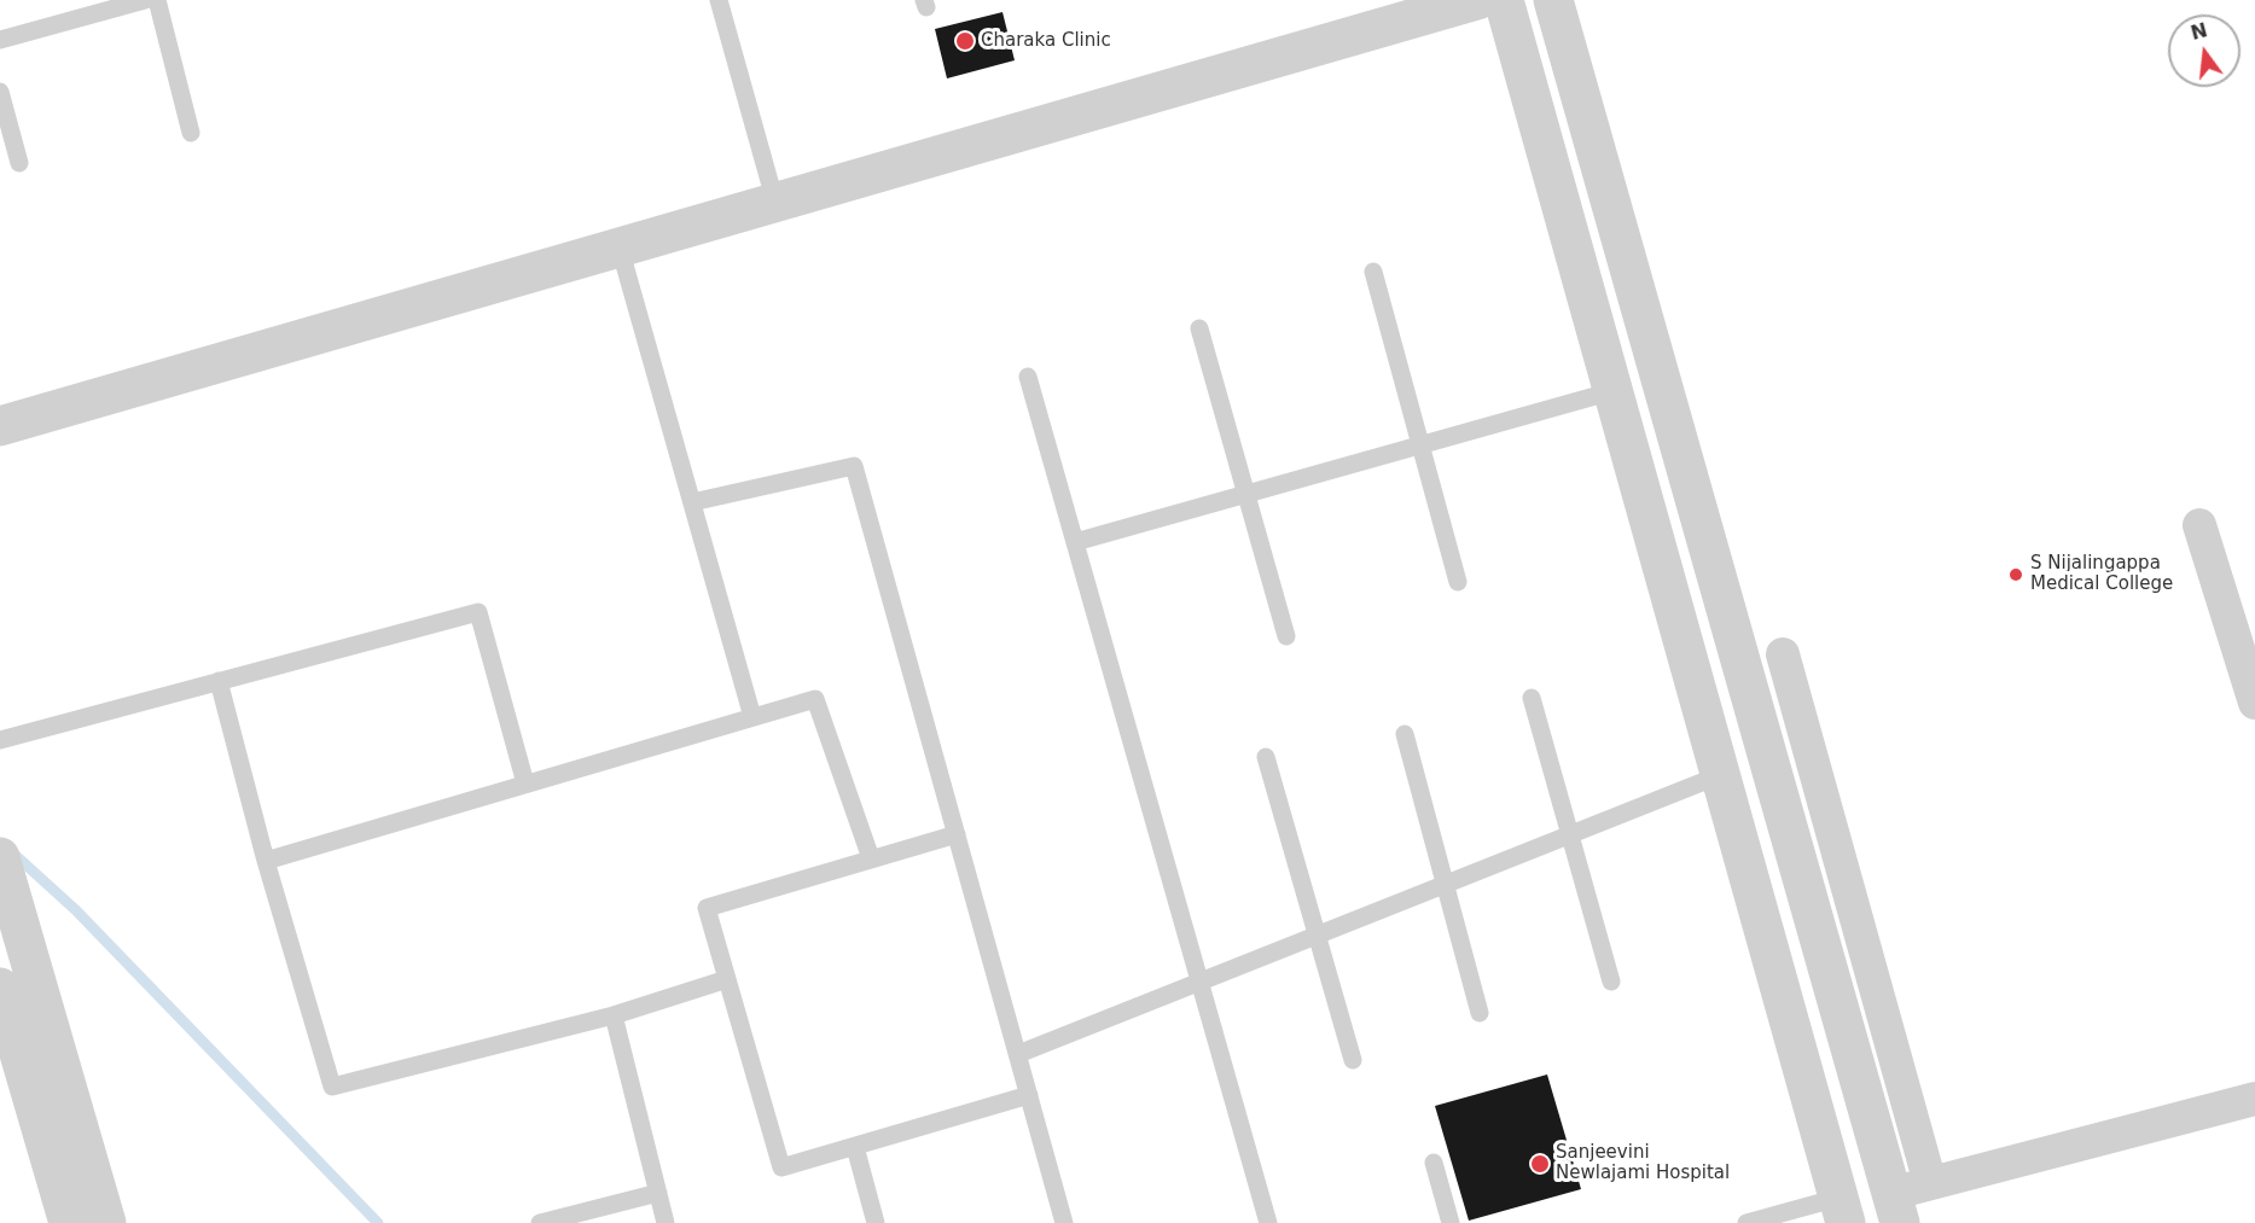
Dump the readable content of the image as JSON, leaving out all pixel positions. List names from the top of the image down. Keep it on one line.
{"places":["Charaka Clinic","S Nijalingappa Medical College","Sanjeevini Newlajami Hospital"],"north":"top"}
